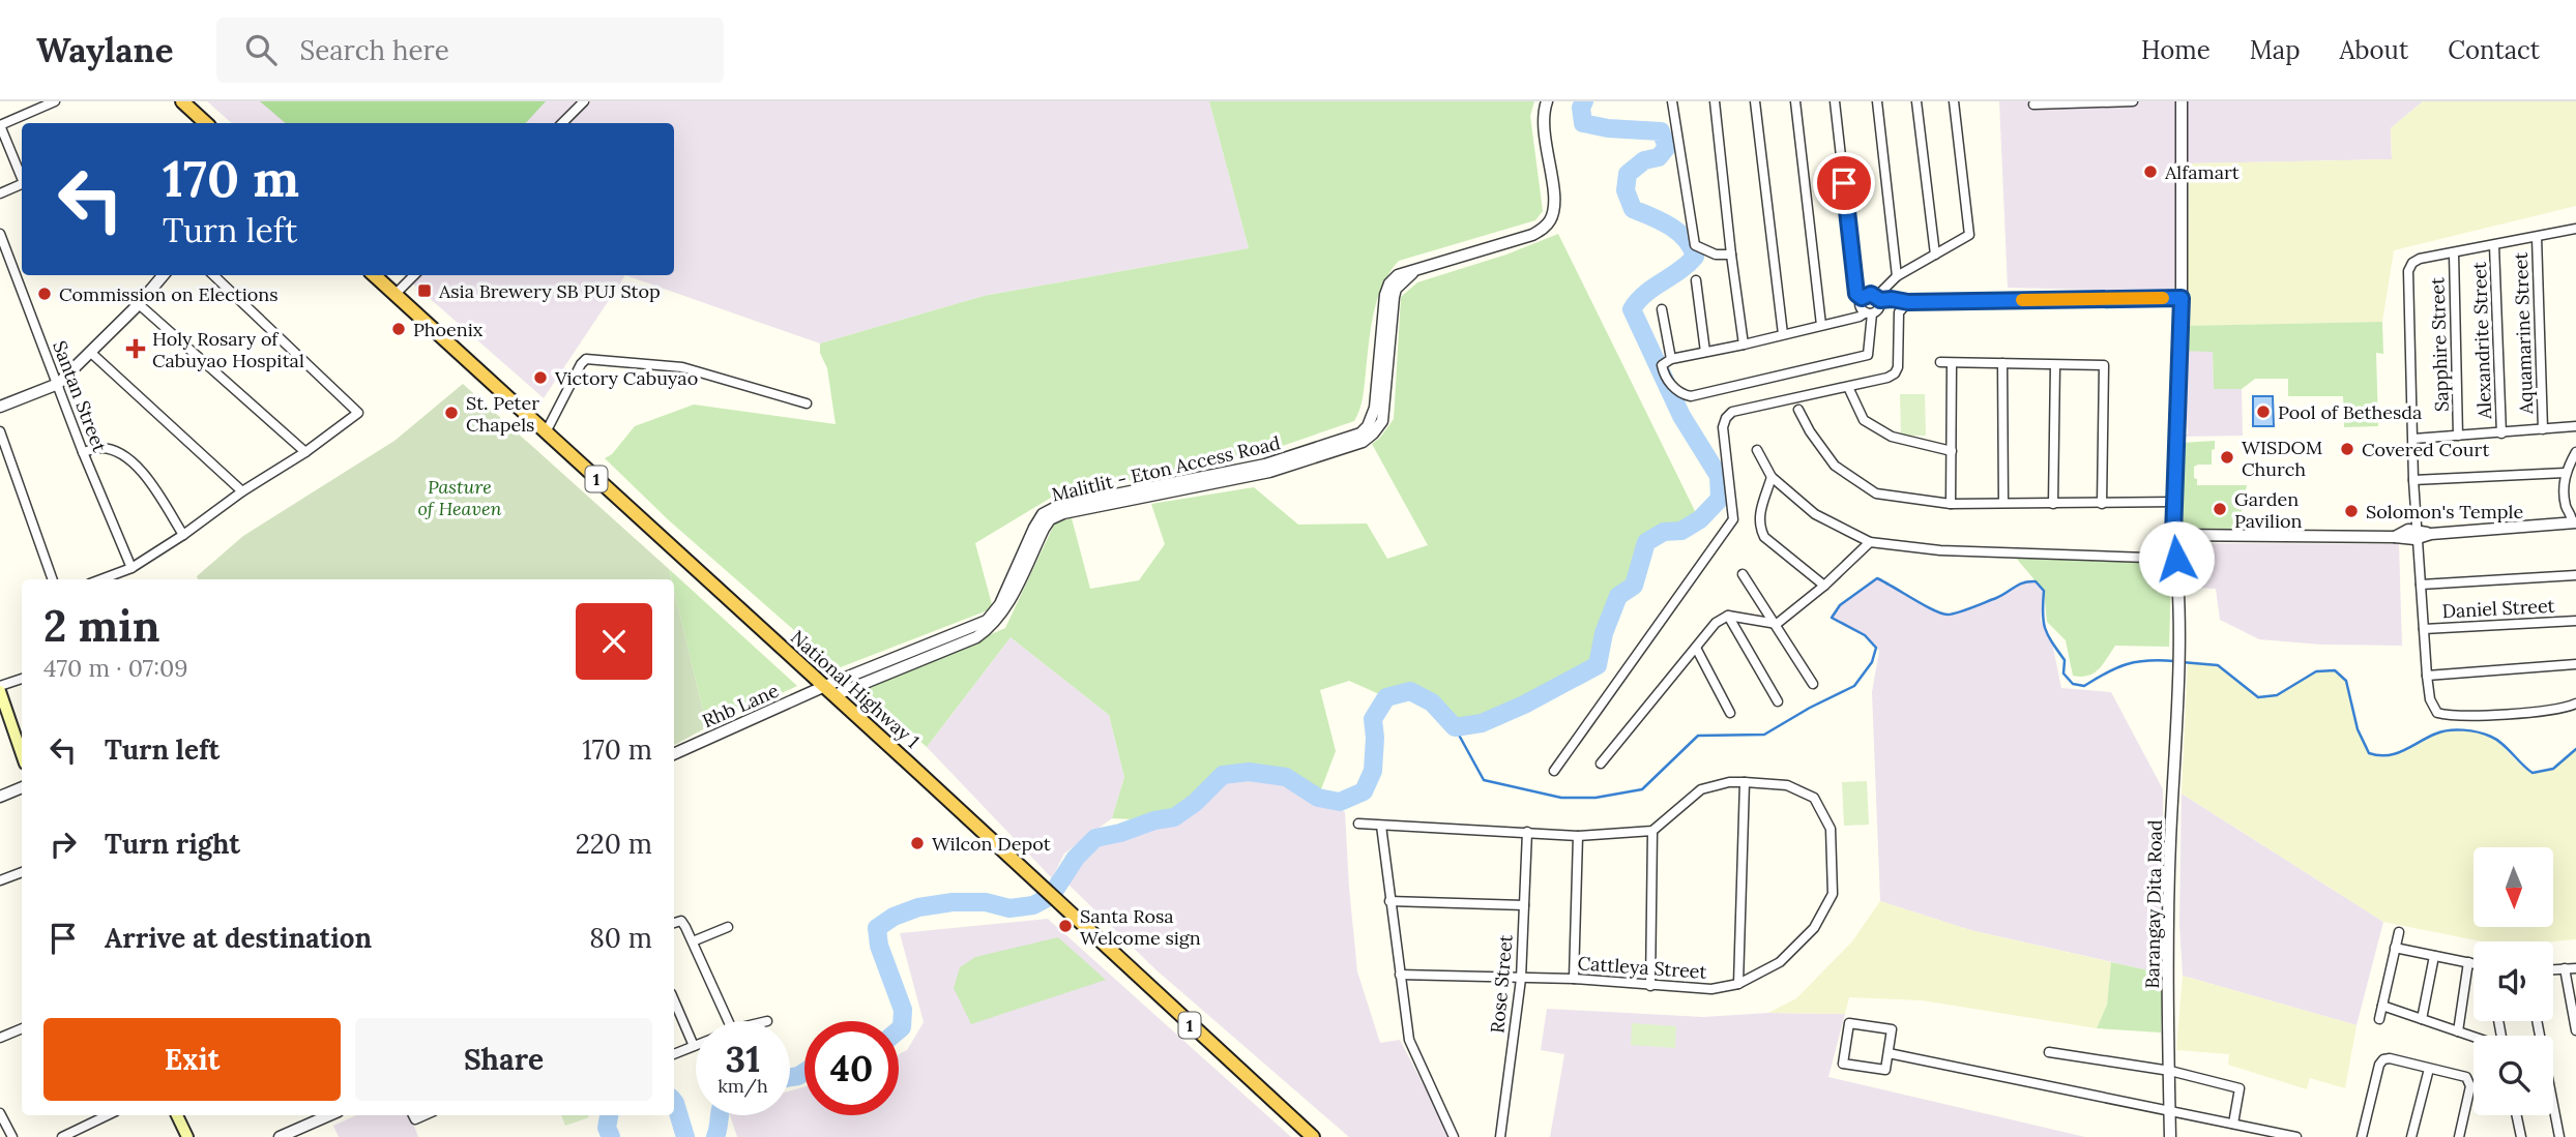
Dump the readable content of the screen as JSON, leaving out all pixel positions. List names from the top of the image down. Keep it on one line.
{"streets":{"highway":["1","National Highway 1"],"street":["Aquamarine Street","Alexandrite Street","Sapphire Street","Santan Street","Malitlit - Eton Access Road","Daniel Street","Rhb Lane","Barangay Dita Road","Cattleya Street","Rose Street"]},"crossings":[["Malitlit - Eton Access Road","National Highway 1"],["Malitlit - Eton Access Road","Rhb Lane"],["National Highway 1","Rhb Lane"],["Cattleya Street","Rose Street"]],"parks":["Pasture of Heaven"],"places":{"other":["Alfamart","Commission on Elections","Phoenix","Victory Cabuyao","Pool of Bethesda","St. Peter Chapels","Covered Court","WISDOM Church","Garden Pavilion","Solomon's Temple","Wilcon Depot","Santa Rosa Welcome sign"],"transit":["Asia Brewery SB PUJ Stop"],"health":["Holy Rosary of Cabuyao Hospital"]},"north":"bottom","page":{"header":"Waylane","search":"Search here","nav":["Home","Map","About","Contact"],"turn":["170 m","Turn left"],"heading":["2 min","470 m · 07:09"],"list":[{"name":"Turn left","value":"170 m"},{"name":"Turn right","value":"220 m"},{"name":"Arrive at destination","value":"80 m"}],"buttons":["Exit","Share"],"speed":"31 km/h","limit":"40"}}
